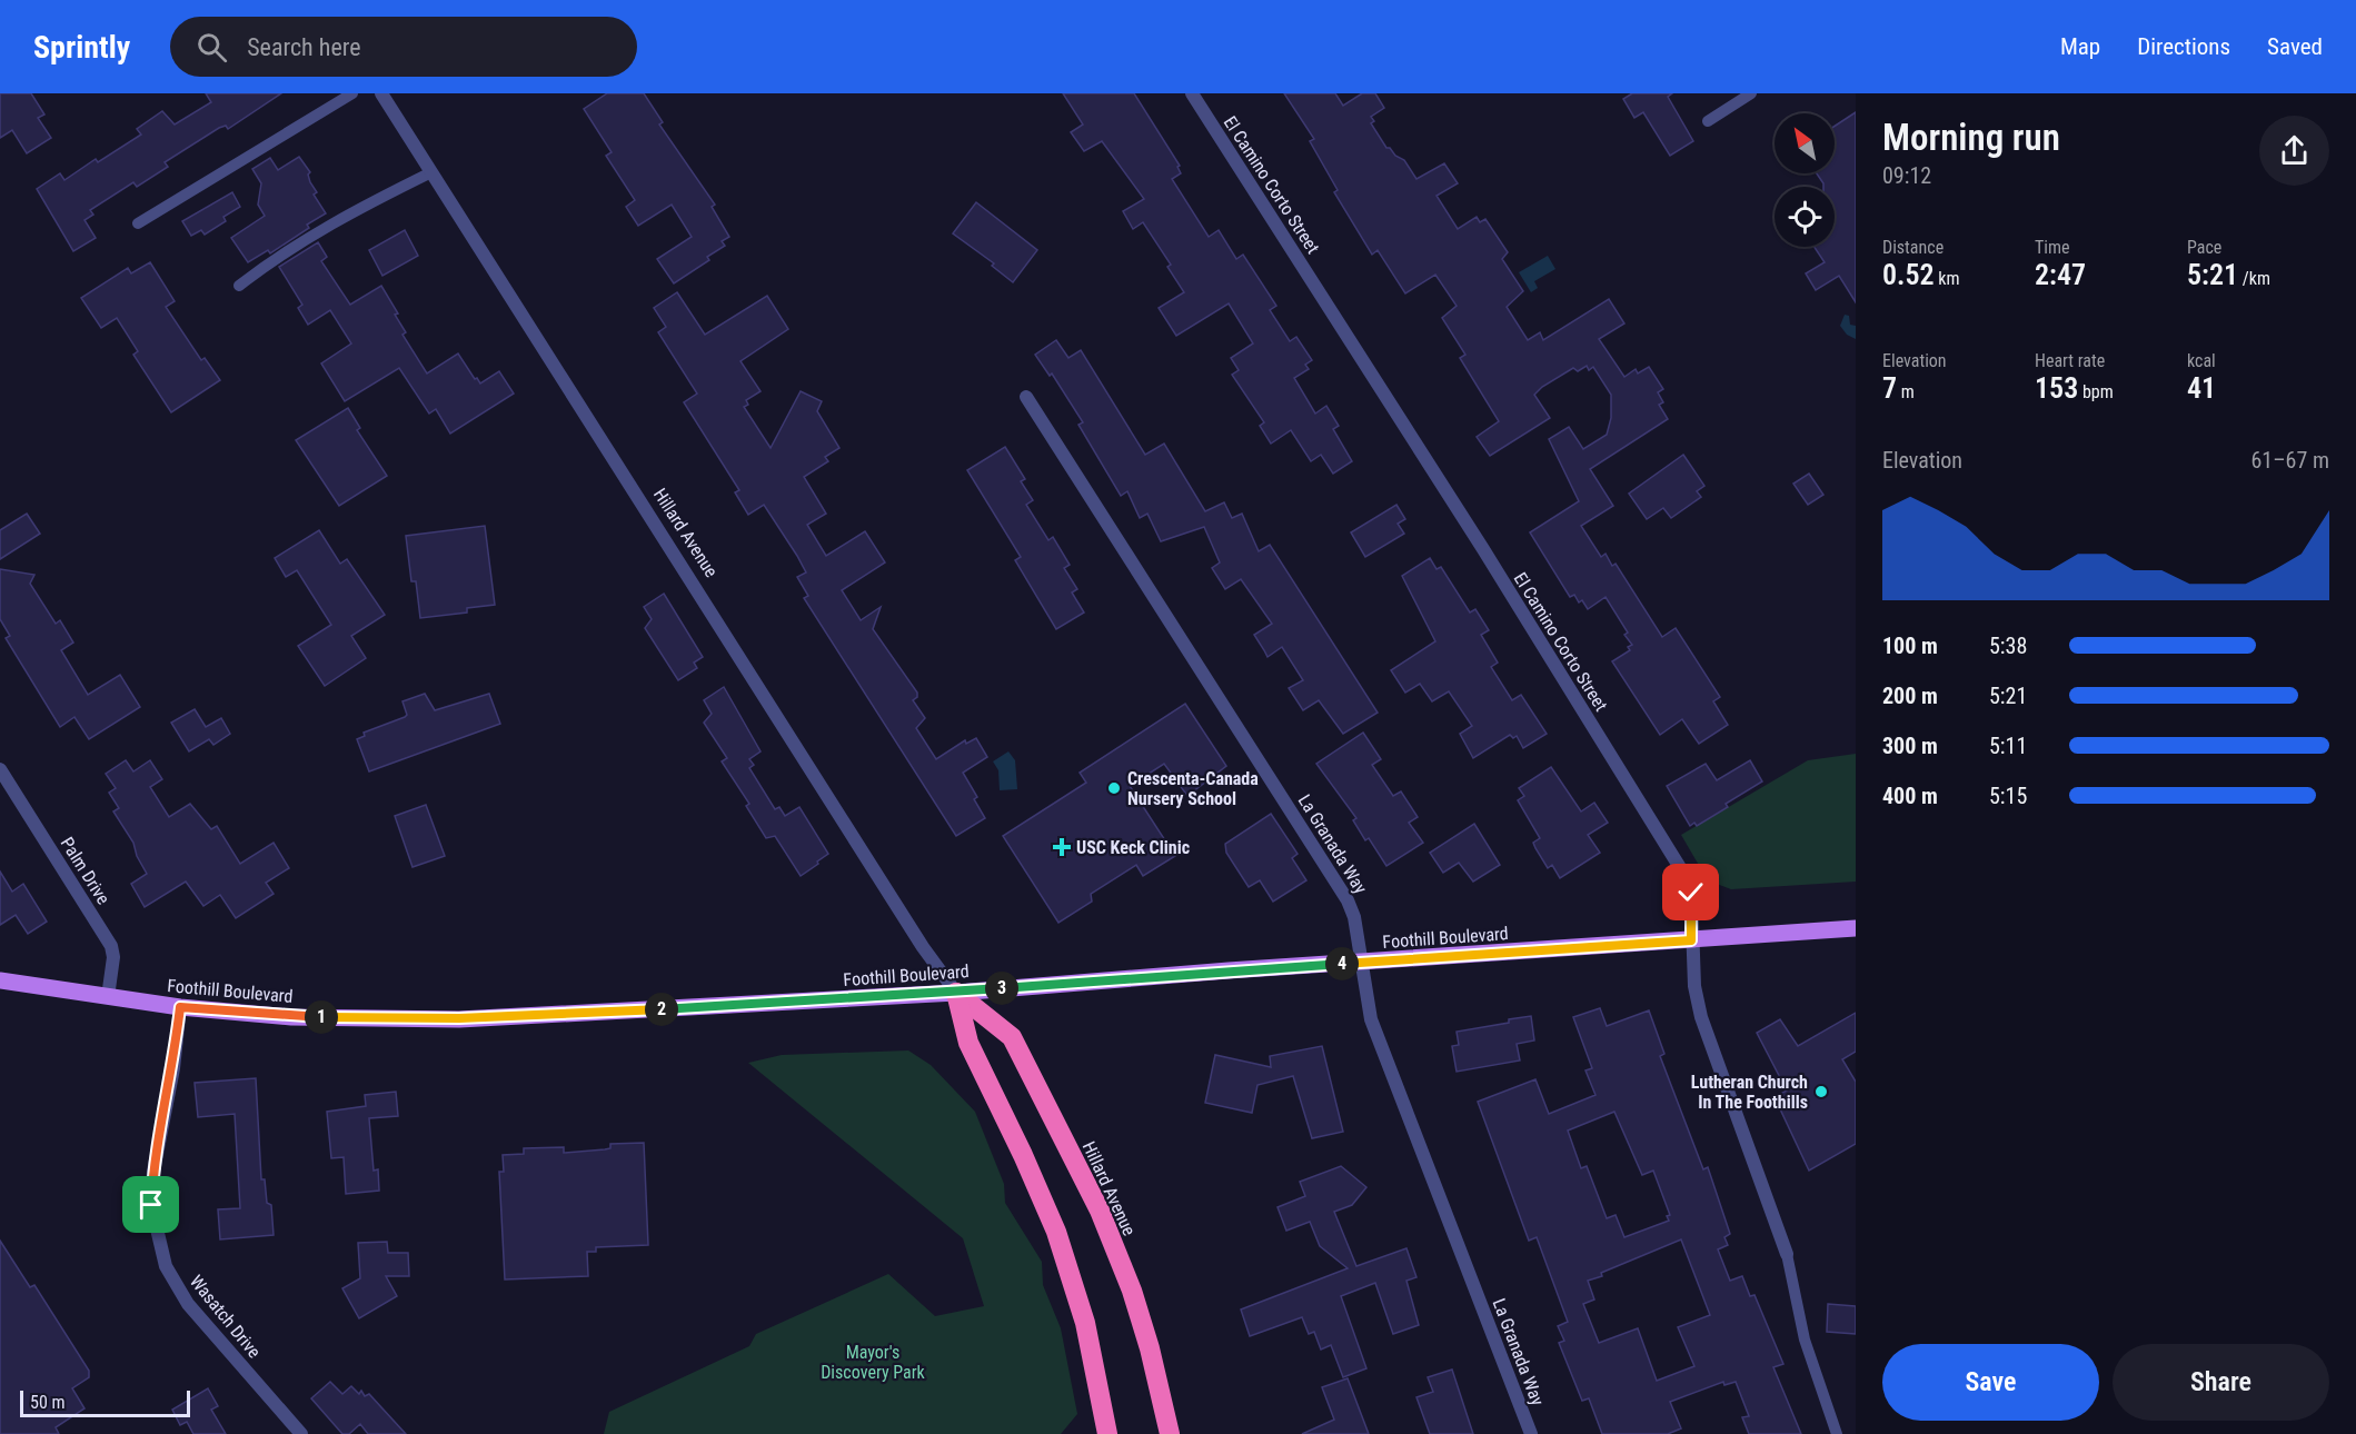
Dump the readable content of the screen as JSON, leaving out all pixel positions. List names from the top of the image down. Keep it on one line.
{"streets":{"highway":["Hillard Avenue"],"main road":["Foothill Boulevard"],"street":["El Camino Corto Street","La Granada Way","Palm Drive","Wasatch Drive"]},"crossings":[["El Camino Corto Street","Foothill Boulevard"],["Hillard Avenue","Foothill Boulevard"],["La Granada Way","Foothill Boulevard"],["Palm Drive","Foothill Boulevard"],["Foothill Boulevard","Wasatch Drive"]],"parks":["Mayor's Discovery Park"],"places":{"other":["Crescenta-Canada Nursery School","Lutheran Church In The Foothills"],"health":["USC Keck Clinic"]},"scale_bar":"50 m","north":"top left","page":{"header":"Sprintly","search":"Search here","nav":["Map","Directions","Saved"],"heading":["Morning run","09:12"],"stats":[["Distance","0.52 km"],["Time","2:47"],["Pace","5:21 /km"],["Elevation","7 m"],["Heart rate","153 bpm"],["kcal","41"]],"chart":["Elevation","61–67 m"],"list":[{"name":"100 m","note":"5:38"},{"name":"200 m","note":"5:21"},{"name":"300 m","note":"5:11"},{"name":"400 m","note":"5:15"}],"pins":["4","3","2","1"],"buttons":["Save","Share"],"scale":"50 m"}}
